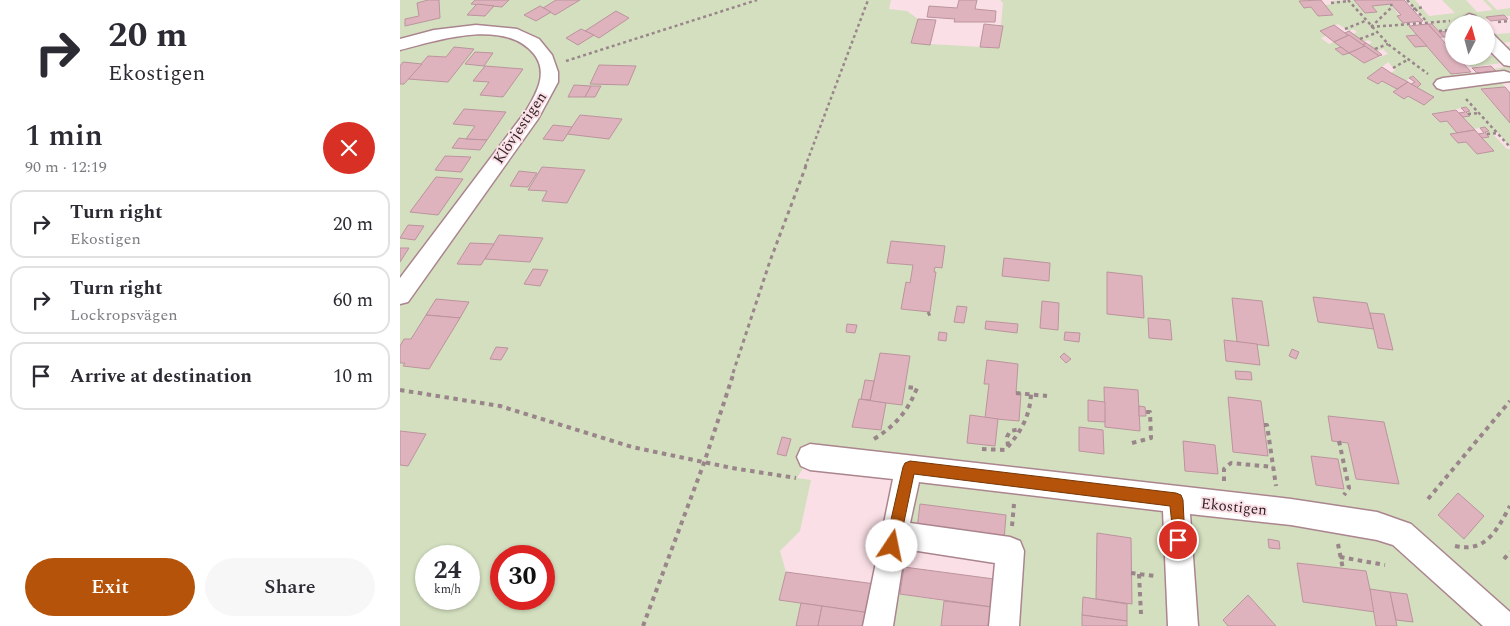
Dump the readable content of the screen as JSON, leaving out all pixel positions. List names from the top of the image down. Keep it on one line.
{"streets":{"street":["Klövjestigen","Ekostigen"]},"north":"top","page":{"turn":["20 m","Ekostigen"],"heading":["1 min","90 m · 12:19"],"list":[{"name":"Turn right","note":"Ekostigen","value":"20 m"},{"name":"Turn right","note":"Lockropsvägen","value":"60 m"},{"name":"Arrive at destination","value":"10 m"}],"speed":"24 km/h","limit":"30","buttons":["Exit","Share"]}}
